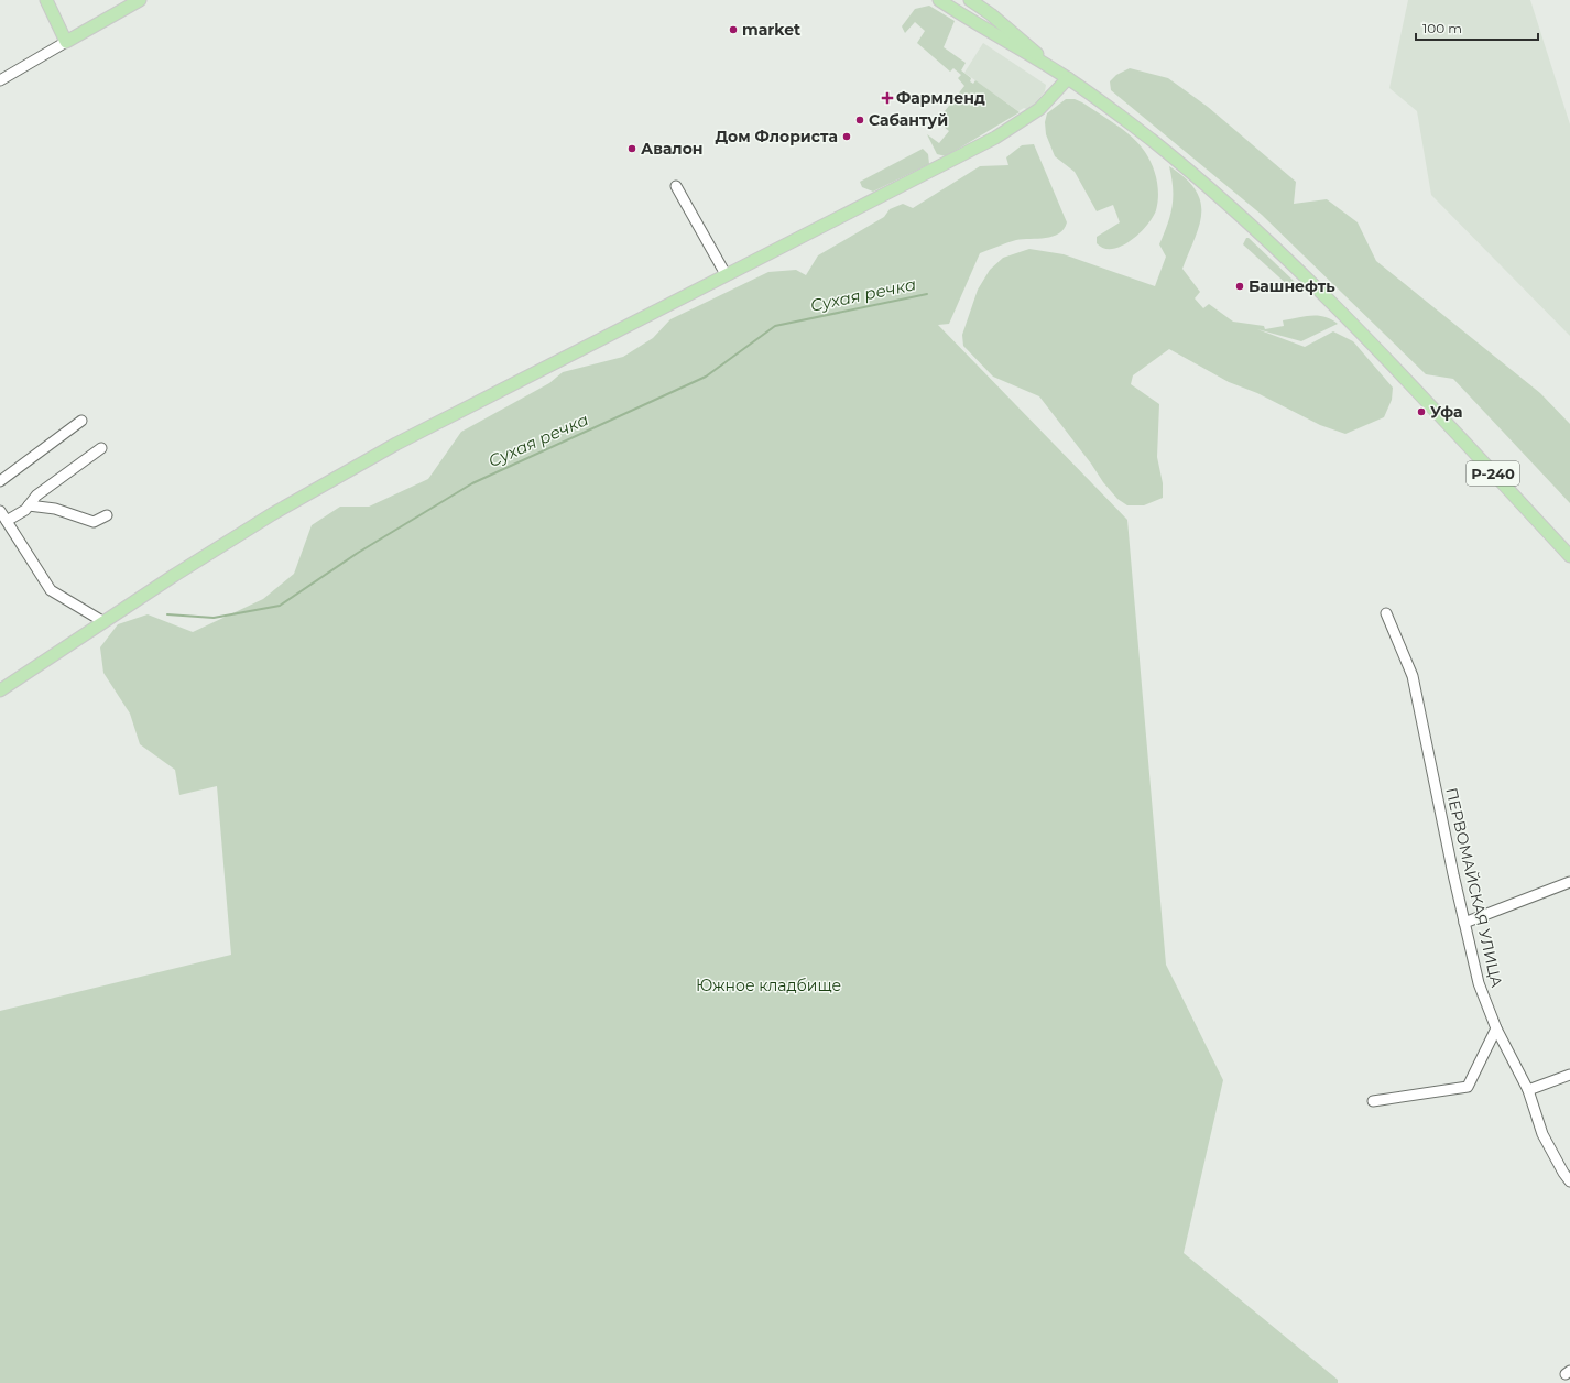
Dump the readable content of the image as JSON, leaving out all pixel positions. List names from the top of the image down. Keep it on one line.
{"streets":{"main road":["Р-240"],"street":["ПЕРВОМАЙСКАЯ УЛИЦА"]},"water":["Сухая речка"],"parks":["Южное кладбище"],"places":{"other":["market","Сабантуй","Дом Флориста","Авалон","Башнефть","Уфа"],"health":["Фармленд"]},"scale_bar":"100 m"}
